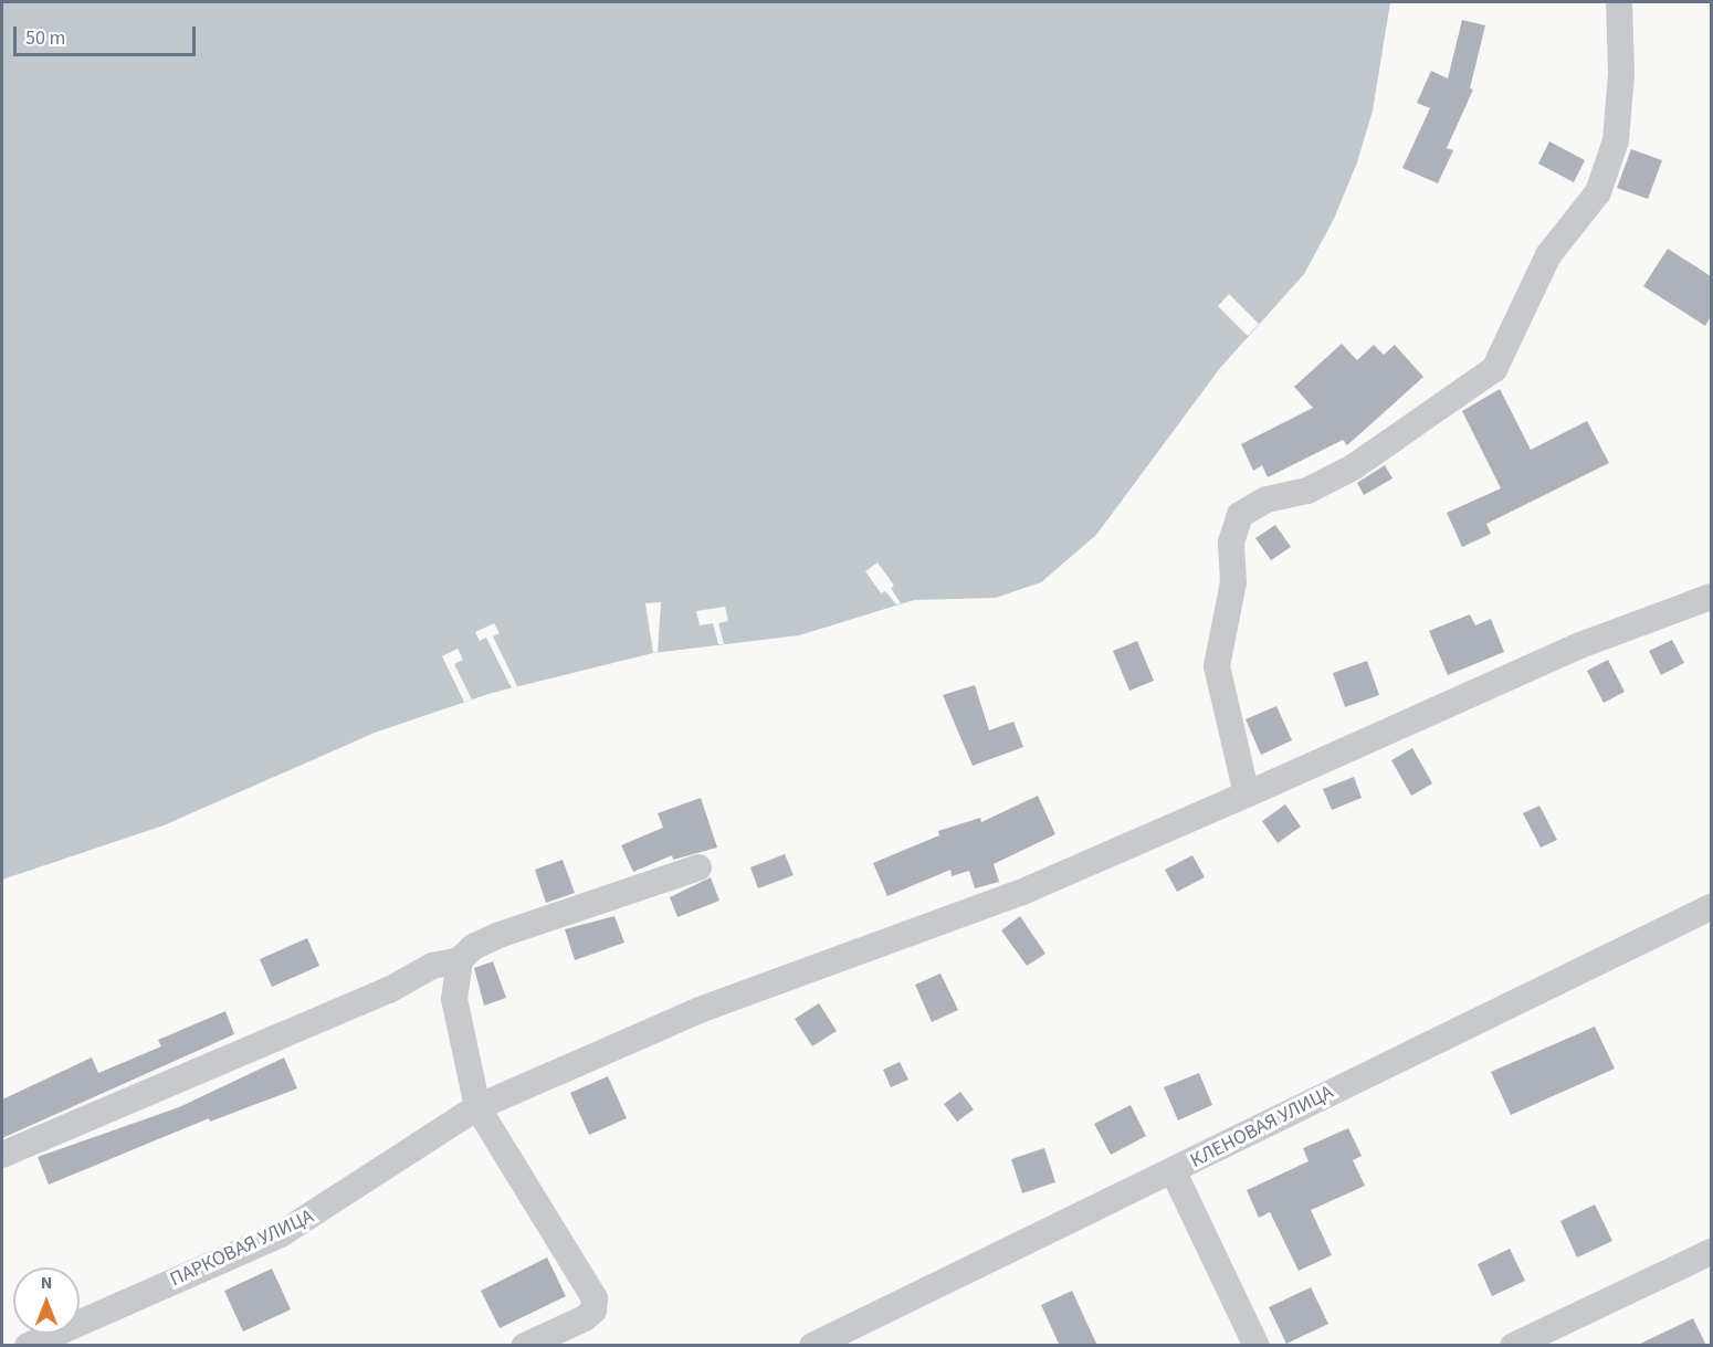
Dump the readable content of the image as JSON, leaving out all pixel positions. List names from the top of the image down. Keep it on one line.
{"streets":{"street":["КЛЕНОВАЯ УЛИЦА","ПАРКОВАЯ УЛИЦА"]},"scale_bar":"50 m","north":"top"}
